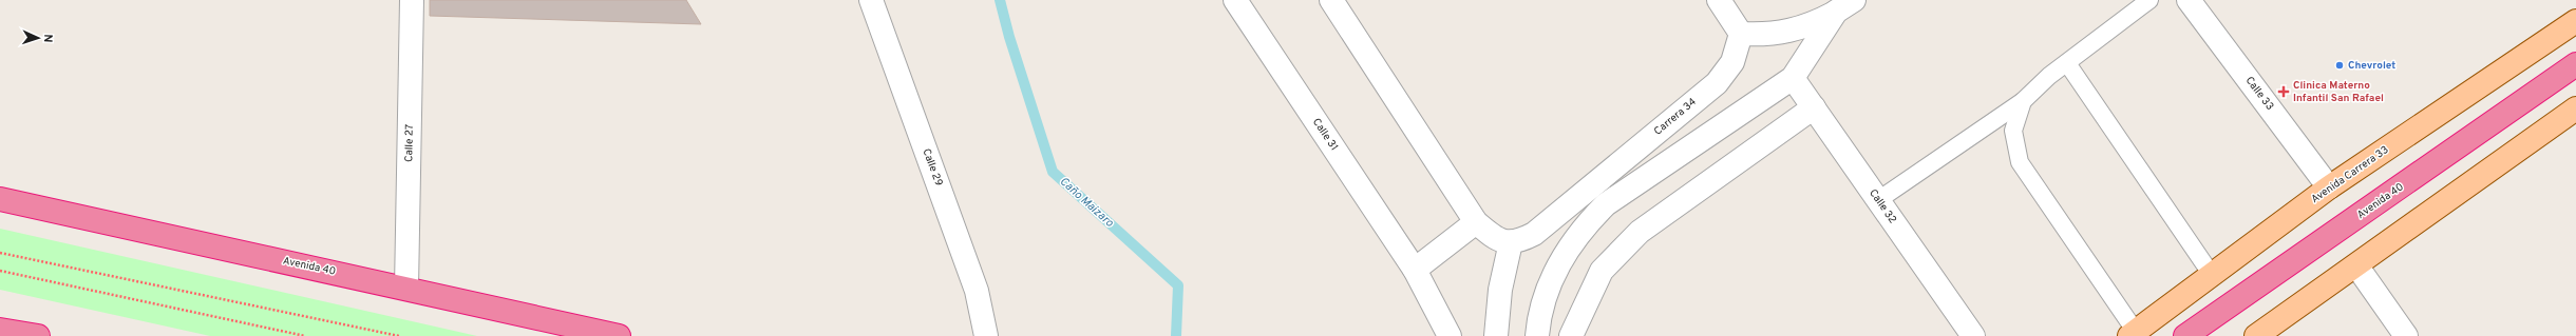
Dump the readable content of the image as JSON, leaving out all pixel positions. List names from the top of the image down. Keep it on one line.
{"streets":{"highway":["Avenida 40"],"main road":["Avenida Carrera 33"],"street":["Calle 33","Carrera 34","Calle 31","Calle 27","Calle 29","Calle 32"]},"crossings":[["Calle 33","Avenida Carrera 33"],["Calle 27","Avenida 40"]],"water":["Caño Maizaro"],"places":{"other":["Chevrolet"],"health":["Clinica Materno Infantil San Rafael"]},"north":"right"}
